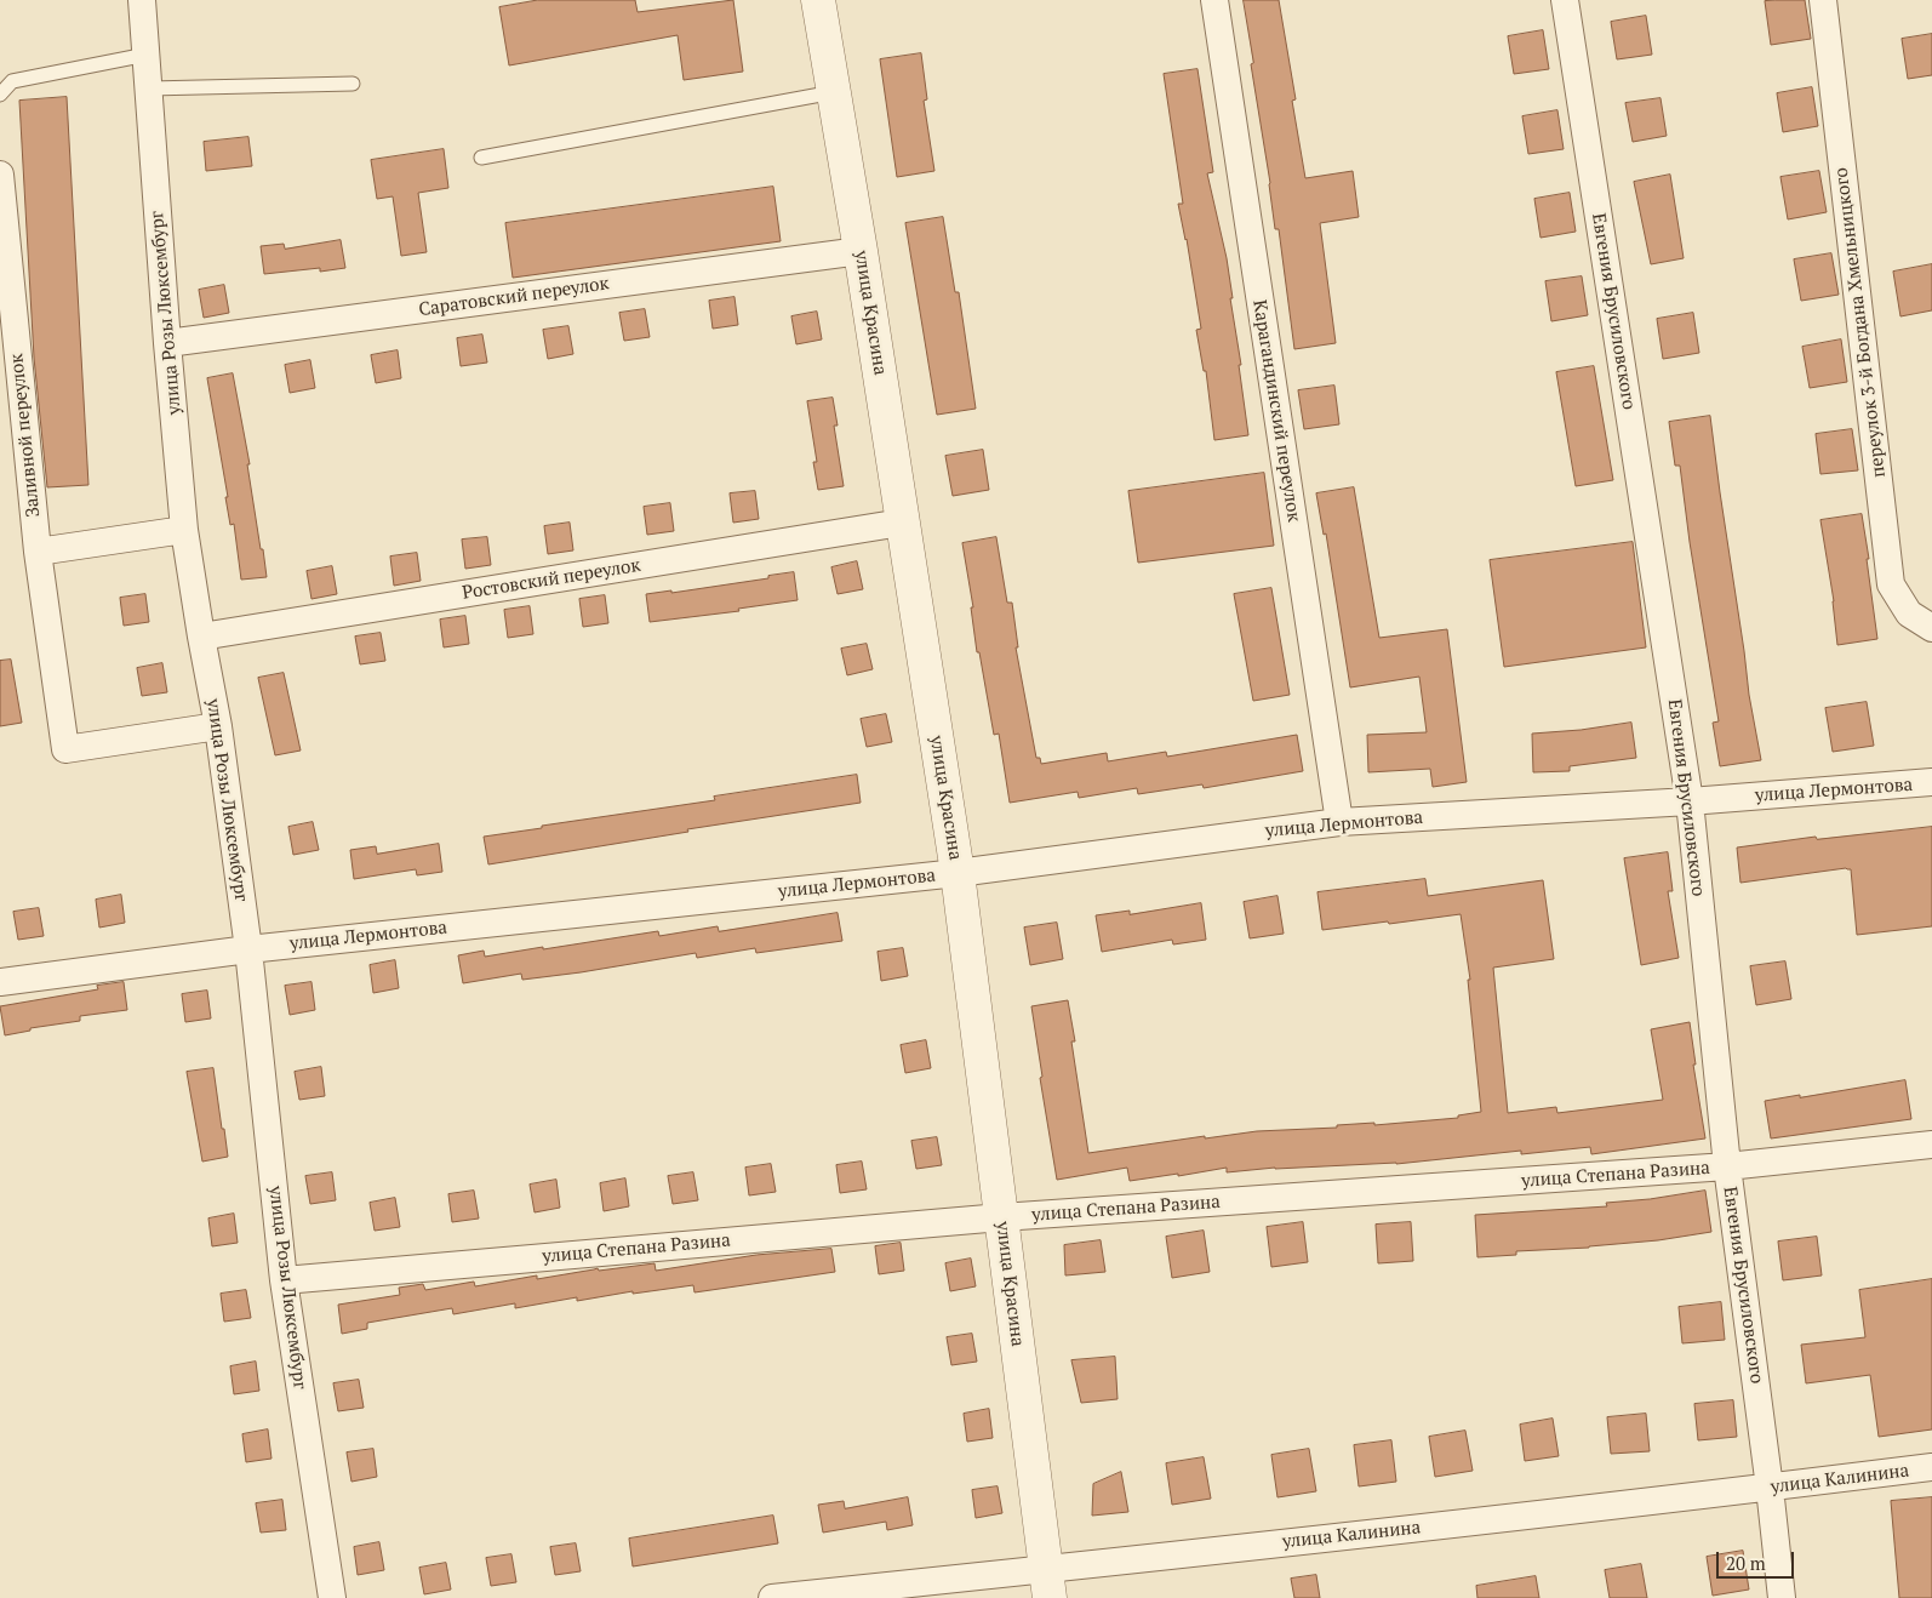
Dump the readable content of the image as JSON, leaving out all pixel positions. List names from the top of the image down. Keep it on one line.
{"streets":{"street":["Саратовский переулок","Евгения Брусиловского","улица Розы Люксембург","улица Красина","переулок 3-й Богдана Хмельницкого","Карагандинский переулок","Заливной переулок","Ростовский переулок","улица Лермонтова","улица Степана Разина","улица Калинина"]},"crossings":[["Саратовский переулок","улица Розы Люксембург"],["Саратовский переулок","улица Красина"],["Евгения Брусиловского","улица Лермонтова"],["Евгения Брусиловского","улица Степана Разина"],["Евгения Брусиловского","улица Калинина"],["улица Розы Люксембург","Заливной переулок"],["улица Розы Люксембург","Ростовский переулок"],["улица Розы Люксембург","улица Лермонтова"],["улица Розы Люксембург","улица Степана Разина"],["улица Красина","Ростовский переулок"],["улица Красина","улица Лермонтова"],["улица Красина","улица Степана Разина"],["улица Красина","улица Калинина"],["Карагандинский переулок","улица Лермонтова"]],"scale_bar":"20 m"}
